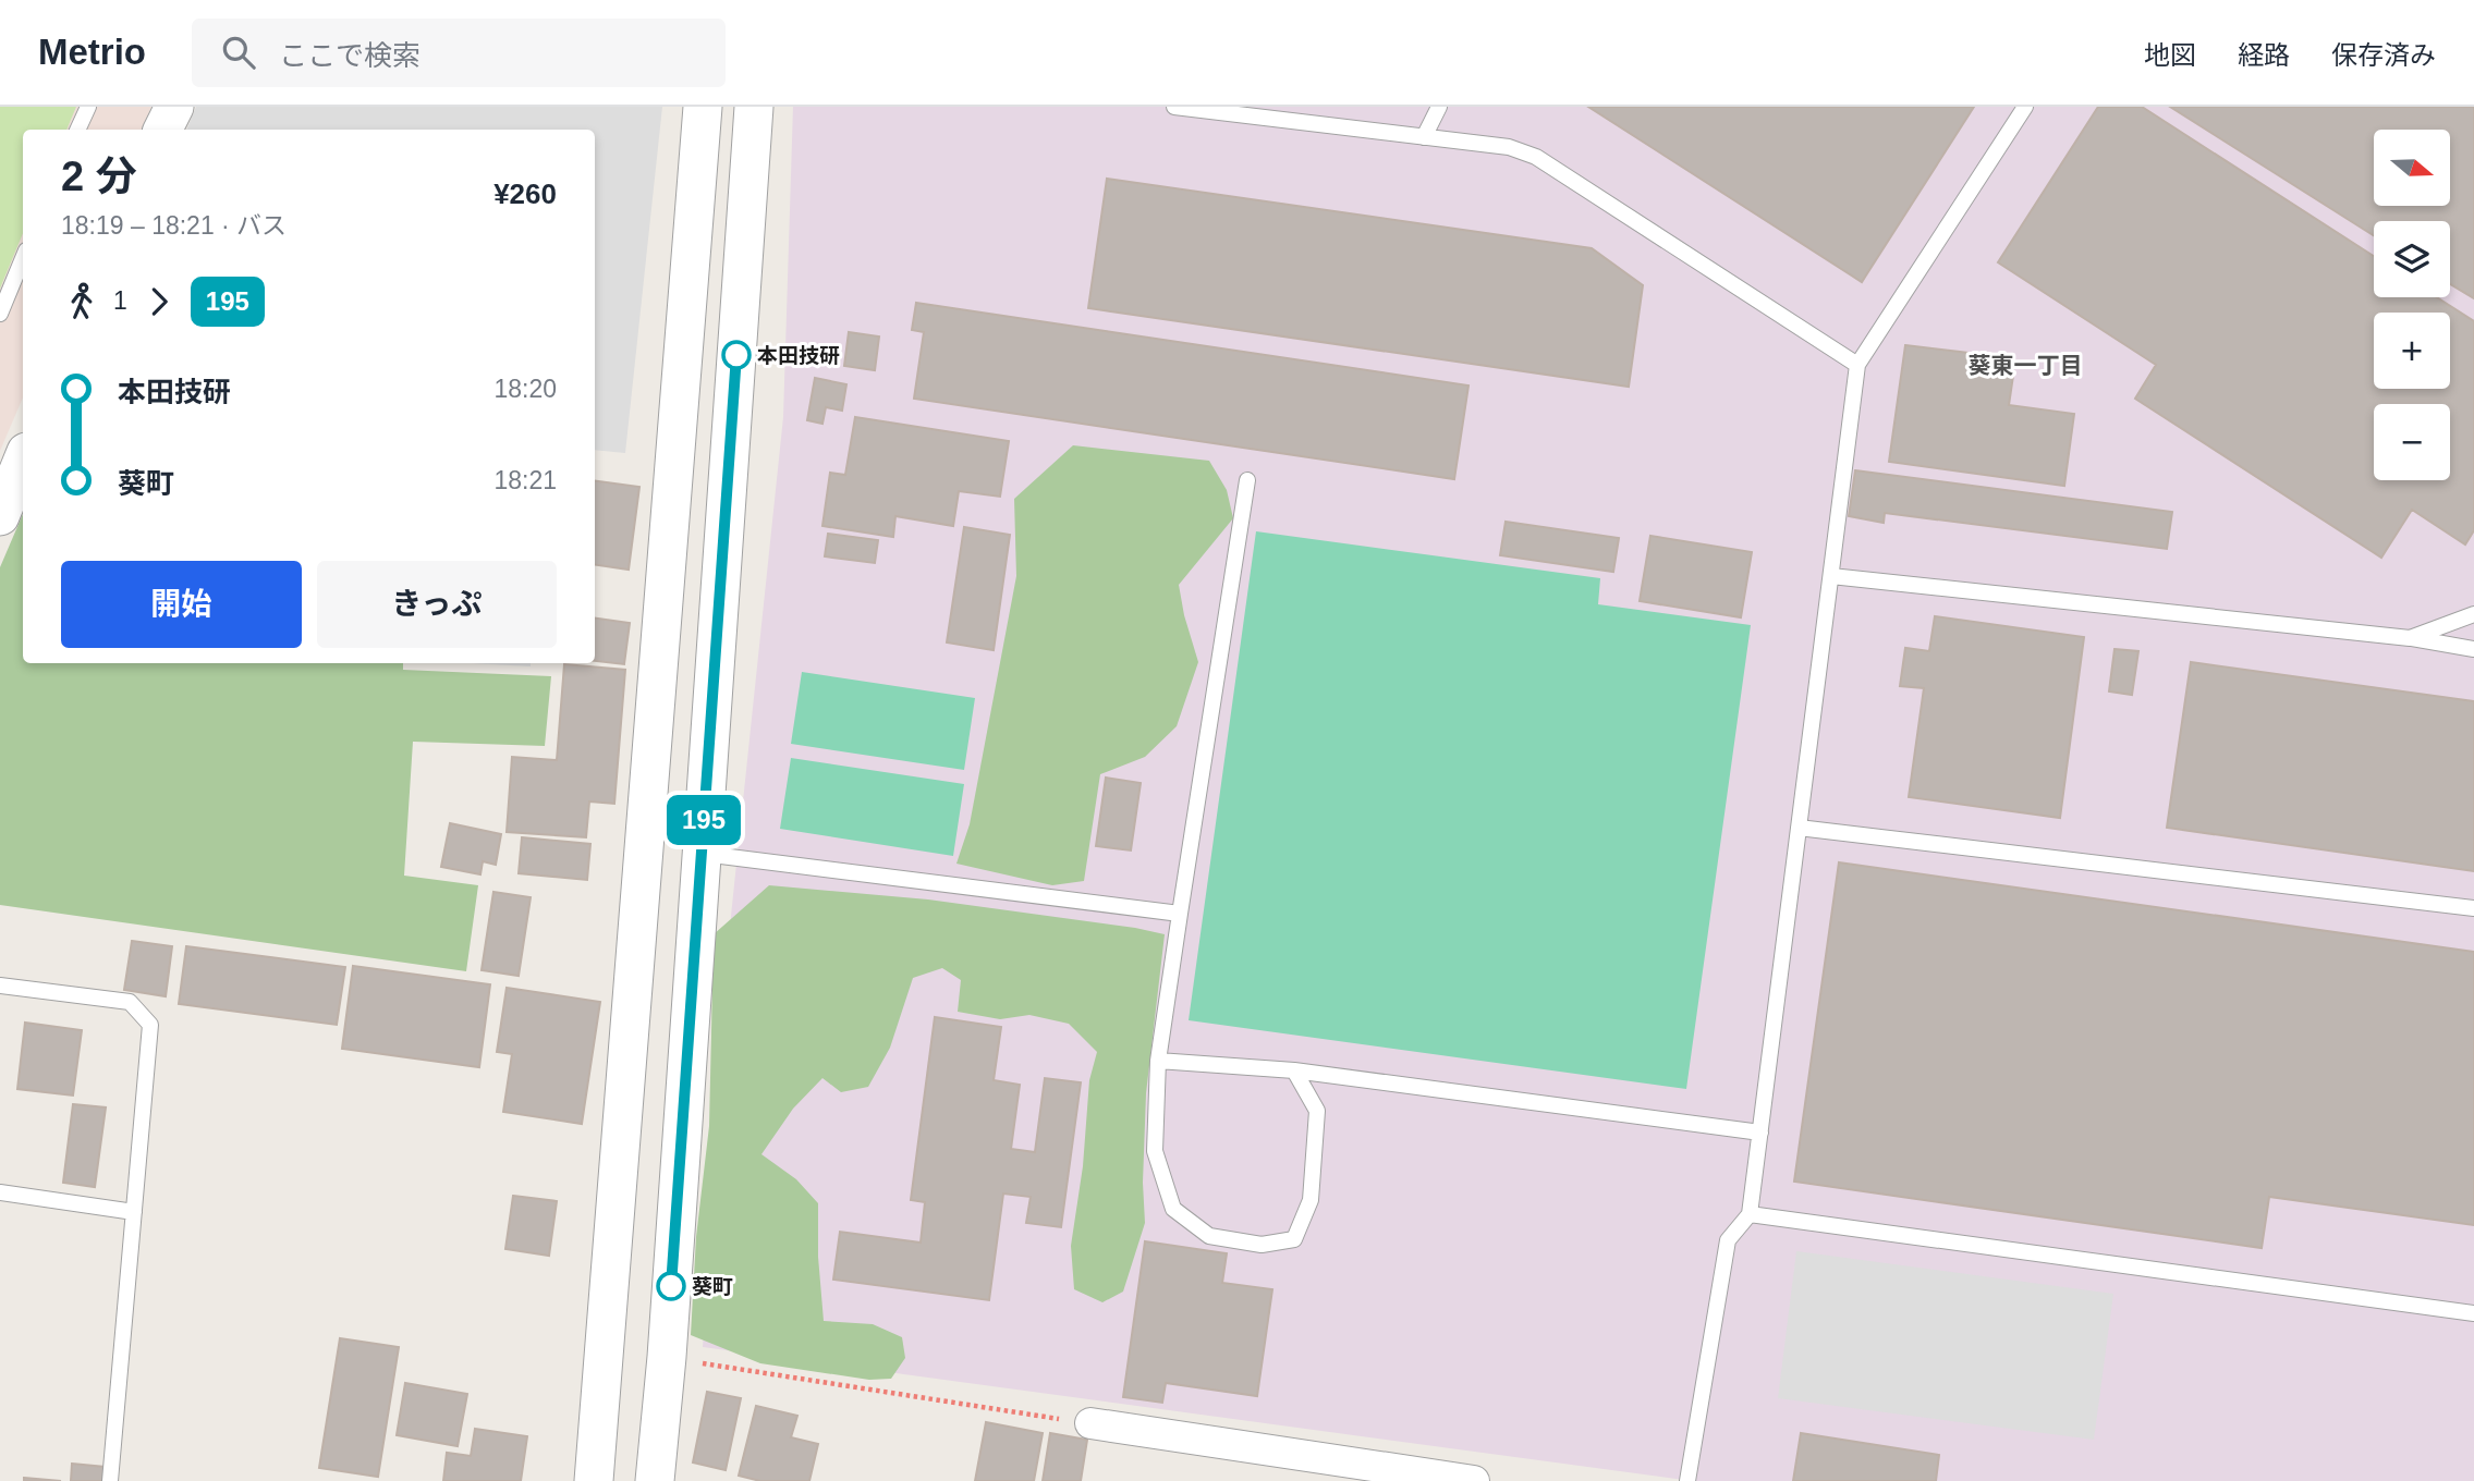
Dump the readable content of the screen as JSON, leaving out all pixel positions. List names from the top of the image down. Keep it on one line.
{"districts":["葵東一丁目"],"places":["本田技研","葵町"],"lines":["bus line 195"],"north":"right","page":{"header":"Metrio","search":"ここで検索","nav":["地図","経路","保存済み"],"on_map":"195","map_buttons":["+","−"],"heading":["2 分","18:19 – 18:21 · バス","¥260"],"legs":["1","195"],"list":[{"name":"本田技研","value":"18:20"},{"name":"葵町","value":"18:21"}],"buttons":["開始","きっぷ"]}}
